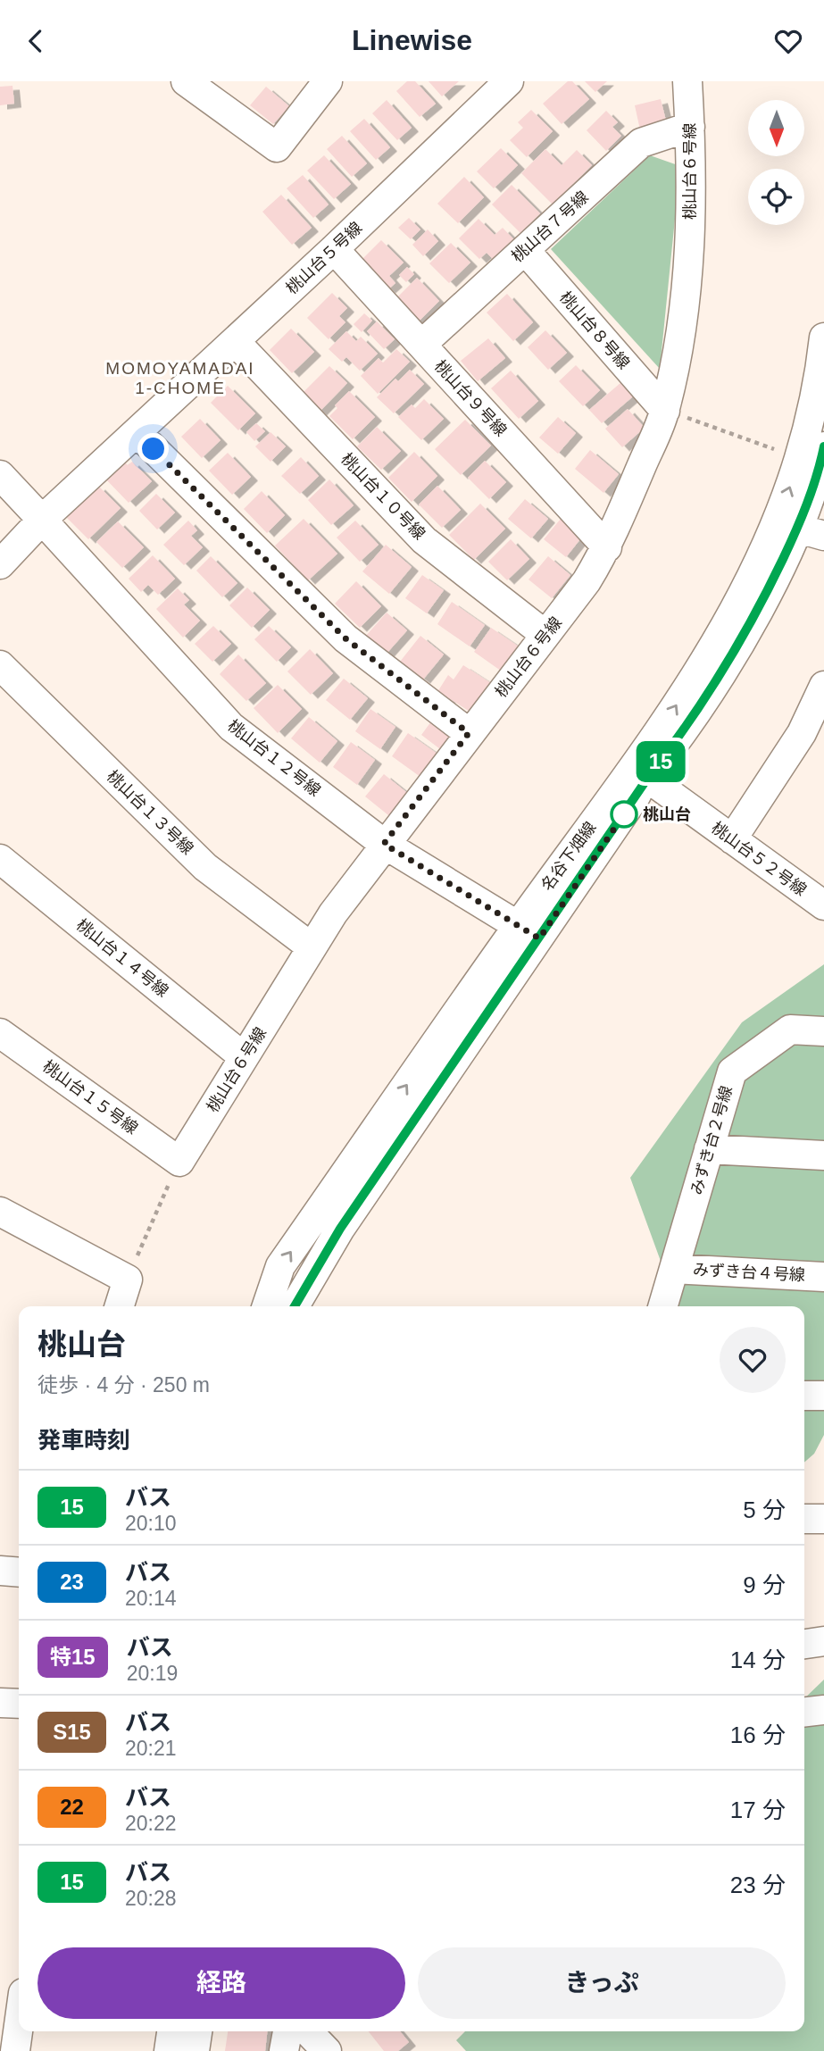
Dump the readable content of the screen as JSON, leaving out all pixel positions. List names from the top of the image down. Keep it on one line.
{"streets":{"street":["桃山台６号線","桃山台７号線","桃山台５号線","桃山台８号線","桃山台９号線","桃山台１０号線","桃山台１２号線","桃山台１３号線","名谷下畑線","桃山台５２号線","桃山台１４号線","桃山台１５号線","みずき台２号線","みずき台４号線"]},"crossings":[["桃山台６号線","桃山台７号線"],["桃山台６号線","桃山台８号線"],["桃山台６号線","桃山台９号線"],["桃山台６号線","桃山台１０号線"],["桃山台６号線","桃山台１２号線"],["桃山台６号線","桃山台１３号線"],["桃山台６号線","桃山台１４号線"],["桃山台６号線","桃山台１５号線"],["桃山台７号線","桃山台８号線"],["桃山台７号線","桃山台９号線"],["桃山台５号線","桃山台９号線"],["桃山台５号線","桃山台１０号線"],["桃山台５号線","桃山台１２号線"],["桃山台１２号線","名谷下畑線"],["名谷下畑線","桃山台５２号線"],["みずき台２号線","みずき台４号線"]],"districts":["MOMOYAMADAI 1-CHOME"],"places":["桃山台"],"lines":["bus line 15"],"north":"bottom","page":{"header":"Linewise","on_map":"15","heading":[["桃山台","徒歩 · 4 分 · 250 m"],"発車時刻"],"list":[{"mark":"15","name":"バス","note":"20:10","value":"5 分"},{"mark":"23","name":"バス","note":"20:14","value":"9 分"},{"mark":"特15","name":"バス","note":"20:19","value":"14 分"},{"mark":"S15","name":"バス","note":"20:21","value":"16 分"},{"mark":"22","name":"バス","note":"20:22","value":"17 分"},{"mark":"15","name":"バス","note":"20:28","value":"23 分"}],"buttons":["経路","きっぷ"]}}
